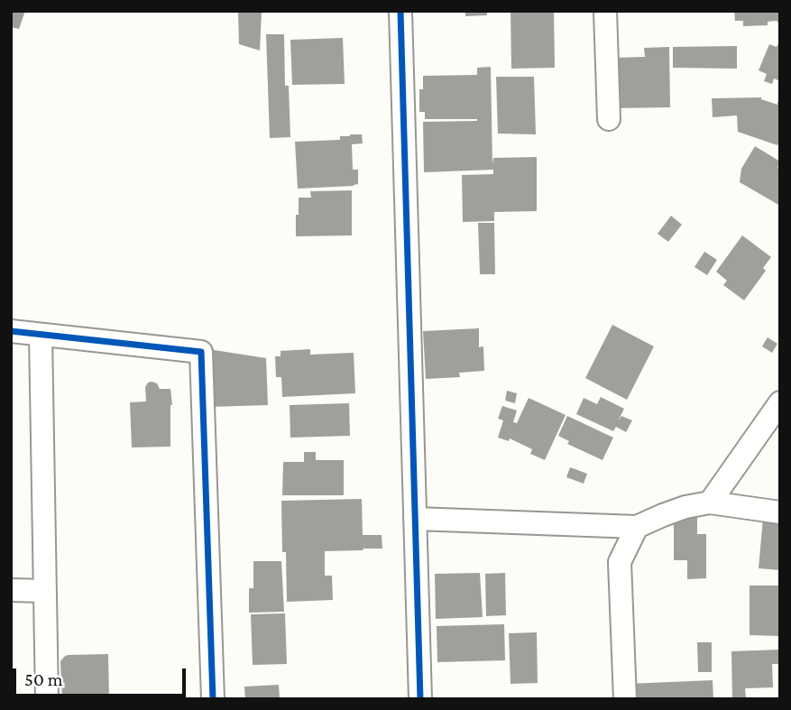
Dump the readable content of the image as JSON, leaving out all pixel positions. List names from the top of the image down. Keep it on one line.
{"scale_bar":"50 m"}
